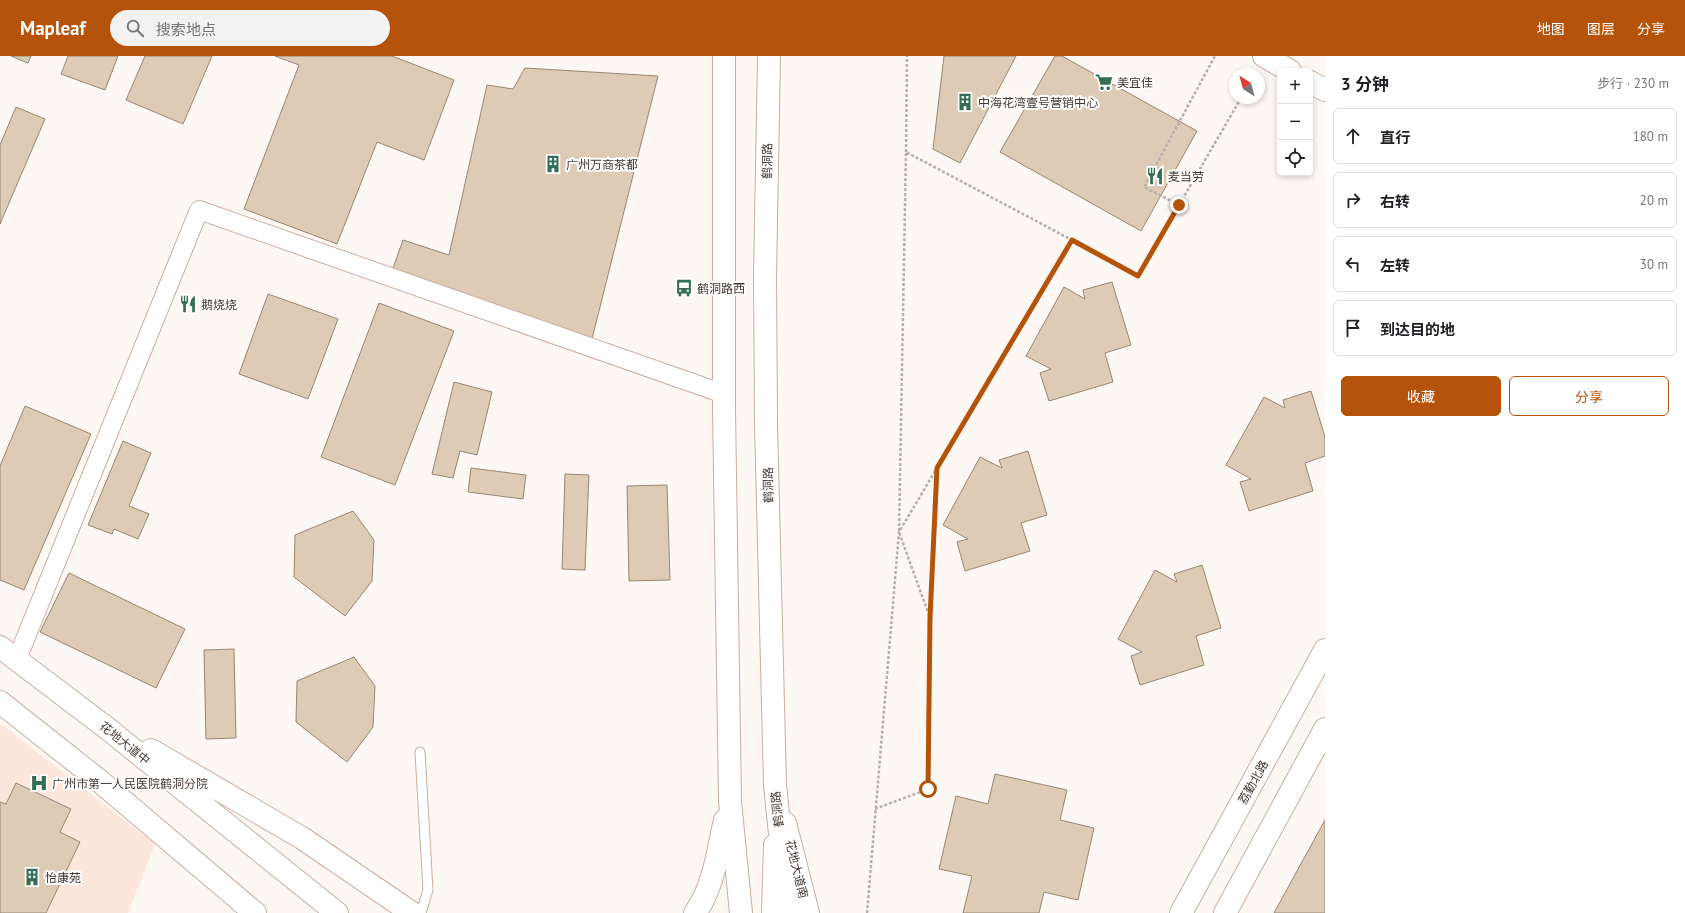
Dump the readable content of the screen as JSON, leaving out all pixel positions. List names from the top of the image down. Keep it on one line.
{"streets":{"main road":["鹤洞路","花地大道中","荔勤北路","花地大道南"]},"crossings":[["鹤洞路","花地大道南"]],"places":{"supermarket":["美宜佳"],"building":["中海花湾壹号营销中心","广州万商茶都","怡康苑"],"restaurant":["麦当劳","鹅烧烧"],"bus stop":["鹤洞路西"],"hospital":["广州市第一人民医院鹤洞分院"]},"north":"top left","page":{"header":"Mapleaf","search":"搜索地点","nav":["地图","图层","分享"],"heading":["3 分钟","步行 · 230 m"],"map_buttons":["+","−"],"list":[["直行","180 m"],["右转","20 m"],["左转","30 m"],"到达目的地"],"buttons":["收藏","分享"]}}
